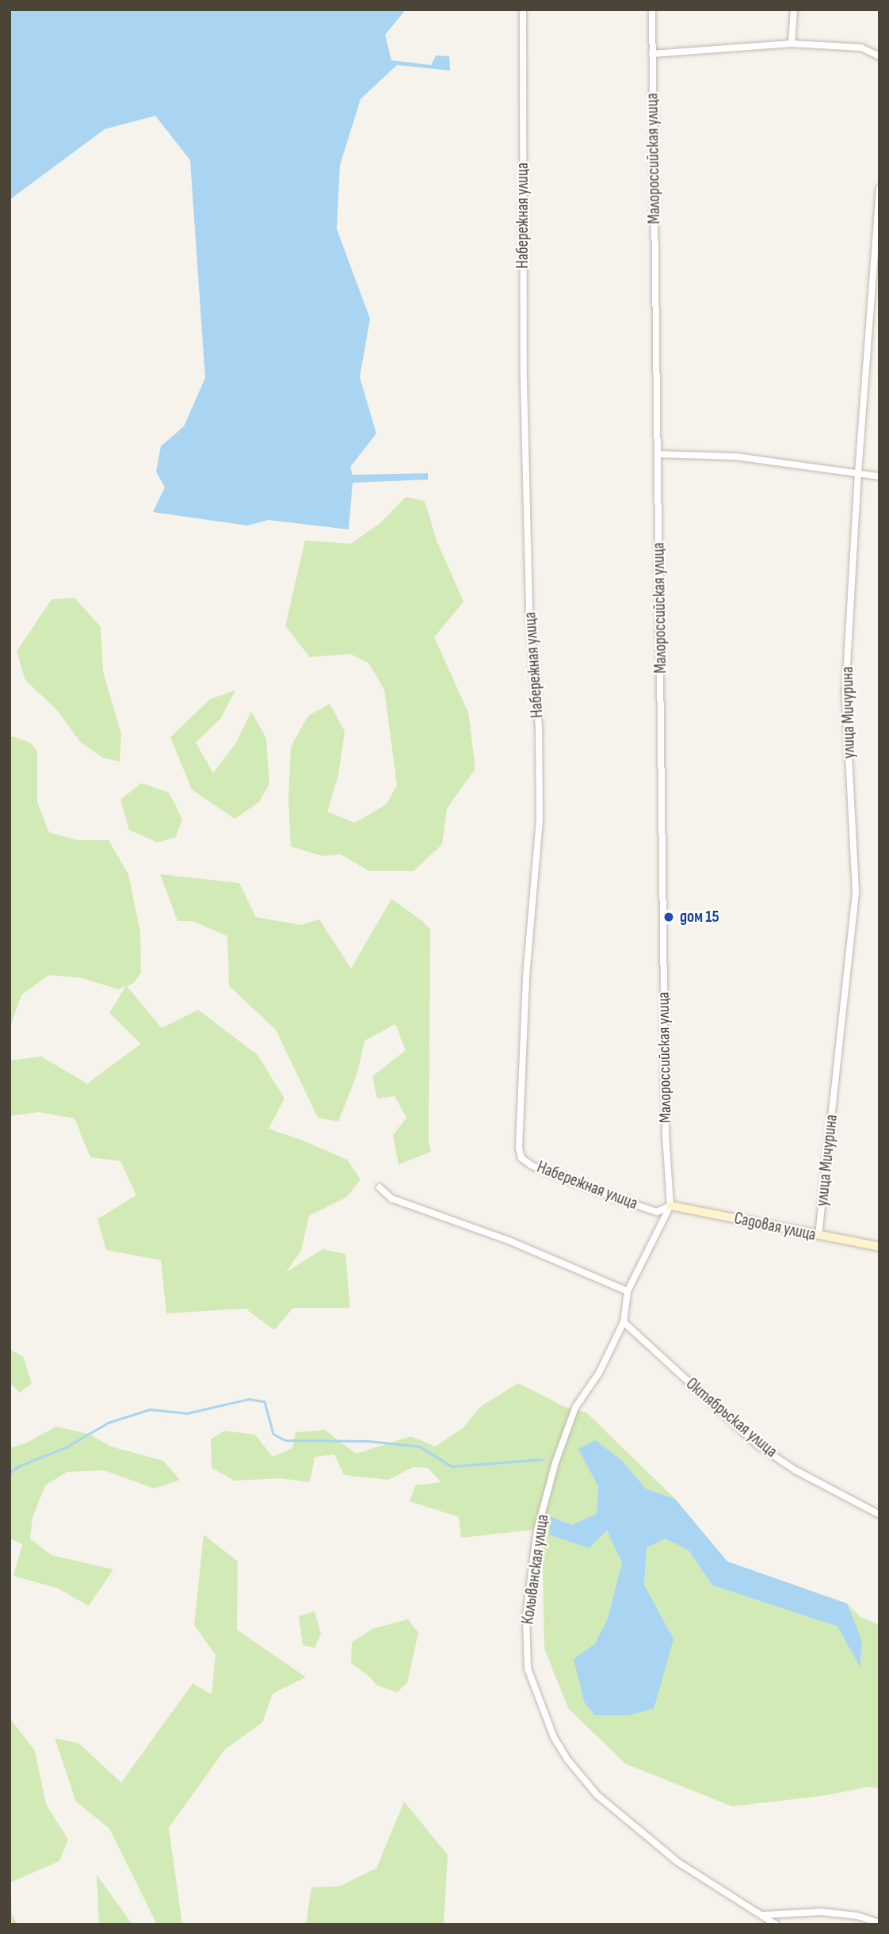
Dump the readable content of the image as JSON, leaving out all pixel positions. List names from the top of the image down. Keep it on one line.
{"streets":{"street":["Малороссийская улица","Набережная улица","улица Мичурина","Садовая улица","Октябрьская улица","Колыванская улица"]},"crossings":[["Малороссийская улица","Набережная улица"],["Малороссийская улица","Садовая улица"],["Малороссийская улица","Колыванская улица"],["Набережная улица","Садовая улица"],["Набережная улица","Колыванская улица"],["улица Мичурина","Садовая улица"],["Садовая улица","Колыванская улица"],["Октябрьская улица","Колыванская улица"]],"places":["дом 15"]}
